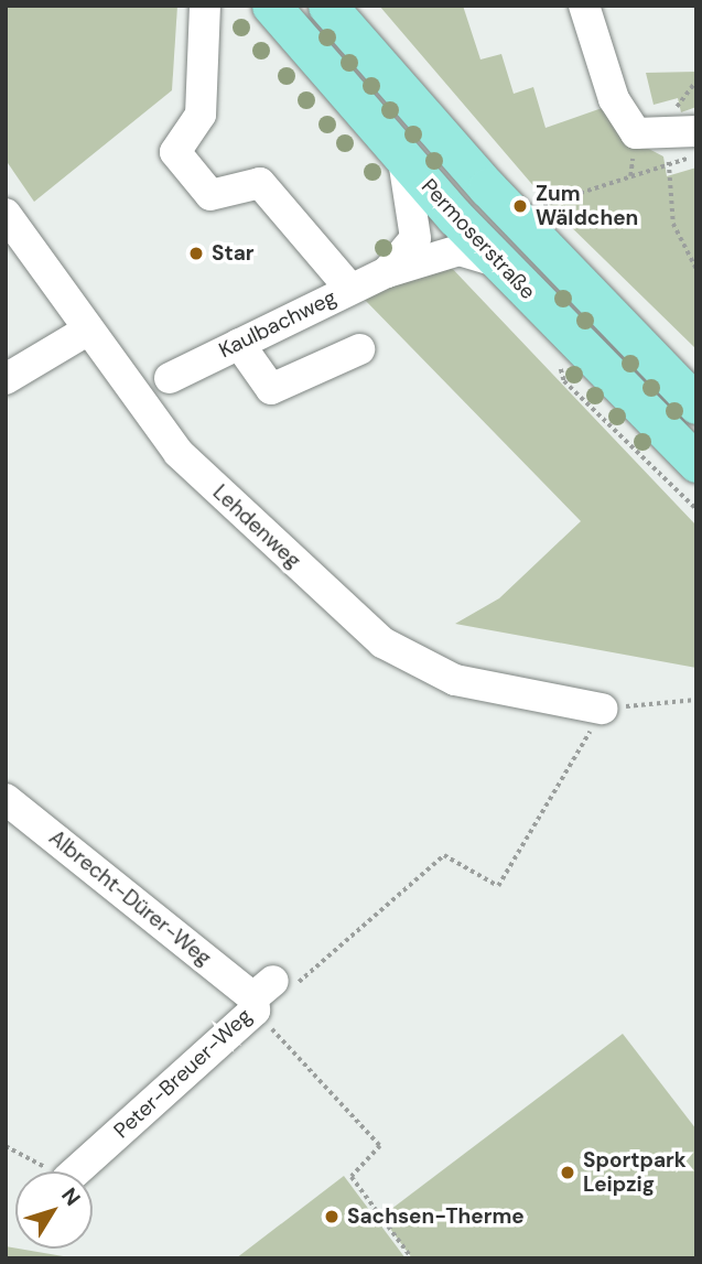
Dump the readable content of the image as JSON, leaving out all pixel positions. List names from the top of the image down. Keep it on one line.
{"streets":{"main road":["Permoserstraße"],"street":["Kaulbachweg","Lehdenweg","Albrecht-Dürer-Weg","Peter-Breuer-Weg"]},"crossings":[["Permoserstraße","Kaulbachweg"],["Albrecht-Dürer-Weg","Peter-Breuer-Weg"]],"places":["Zum Wäldchen","Star","Sportpark Leipzig","Sachsen-Therme"],"north":"top right"}
